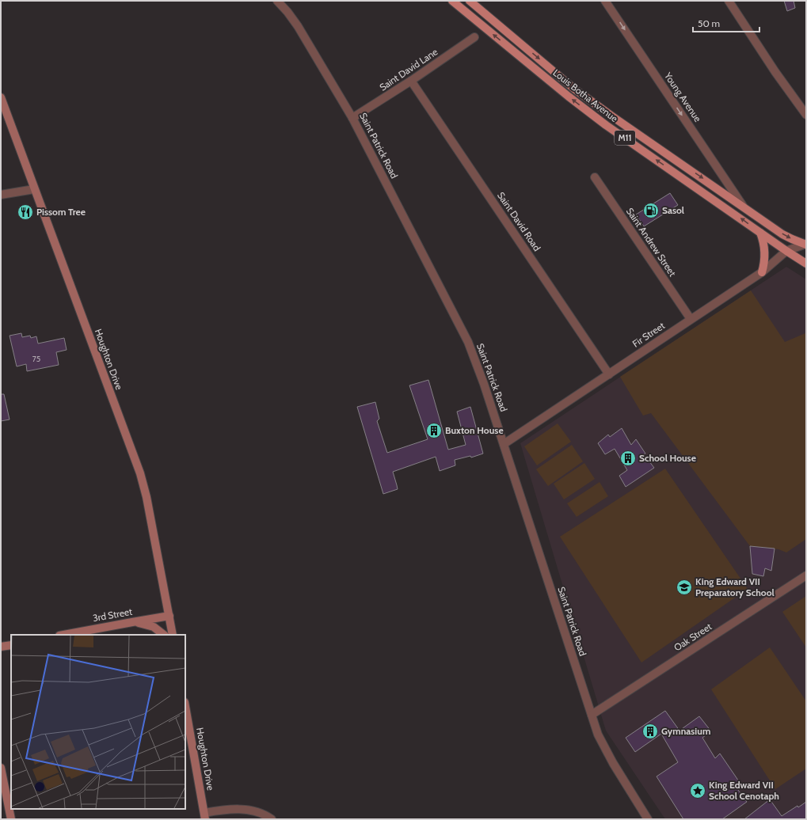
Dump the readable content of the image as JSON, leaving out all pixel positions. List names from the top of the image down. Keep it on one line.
{"streets":{"main road":["Louis Botha Avenue","M11"],"street":["Saint David Lane","Young Avenue","Saint Patrick Road","Saint David Road","Saint Andrew Street","Fir Street","Houghton Drive","3rd Street","Oak Street"]},"crossings":[["Saint David Lane","Saint Patrick Road"],["Saint David Lane","Saint David Road"],["Louis Botha Avenue","Young Avenue"],["Louis Botha Avenue","Fir Street"],["Saint Patrick Road","Fir Street"],["Saint Patrick Road","Oak Street"],["Saint David Road","Fir Street"],["Saint Andrew Street","Fir Street"],["Houghton Drive","3rd Street"]],"one_way":["Young Avenue"],"places":{"fuel station":["Sasol"],"restaurant":["Pissom Tree"],"building":["Buxton House","School House","Gymnasium"],"school or university":["King Edward VII Preparatory School"],"place":["King Edward VII School Cenotaph"]},"house_numbers":["75"],"scale_bar":"50 m"}
